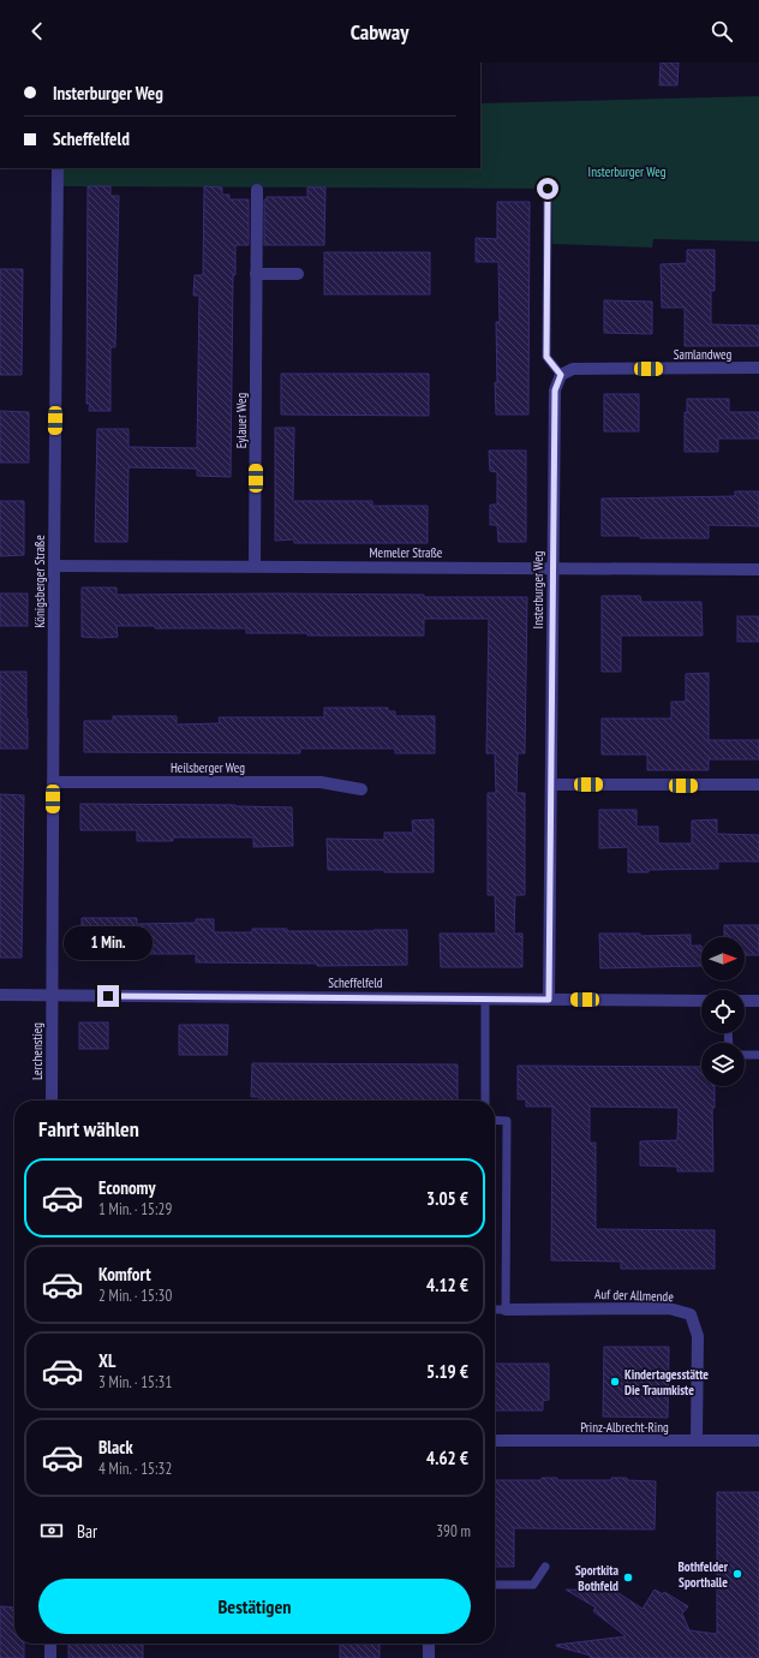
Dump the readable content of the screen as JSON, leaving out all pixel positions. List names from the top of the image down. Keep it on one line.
{"streets":{"street":["Samlandweg","Eylauer Weg","Memeler Straße","Königsberger Straße","Insterburger Weg","Heilsberger Weg","Scheffelfeld","Lerchenstieg","Auf der Allmende","Prinz-Albrecht-Ring"]},"crossings":[["Samlandweg","Insterburger Weg"],["Eylauer Weg","Memeler Straße"],["Memeler Straße","Königsberger Straße"],["Memeler Straße","Insterburger Weg"],["Königsberger Straße","Heilsberger Weg"],["Königsberger Straße","Scheffelfeld"],["Königsberger Straße","Lerchenstieg"],["Insterburger Weg","Scheffelfeld"],["Scheffelfeld","Lerchenstieg"],["Auf der Allmende","Prinz-Albrecht-Ring"]],"parks":["Insterburger Weg"],"places":["Kindertagesstätte Die Traumkiste","Bothfelder Sporthalle","Sportkita Bothfeld"],"north":"right","page":{"header":"Cabway","banner":["Insterburger Weg","Scheffelfeld"],"bubble":"1 Min.","heading":"Fahrt wählen","list":[{"name":"Economy","note":"1 Min. · 15:29","value":"3.05 €"},{"name":"Komfort","note":"2 Min. · 15:30","value":"4.12 €"},{"name":"XL","note":"3 Min. · 15:31","value":"5.19 €"},{"name":"Black","note":"4 Min. · 15:32","value":"4.62 €"}],"pay":["Bar","390 m"],"buttons":"Bestätigen"}}
